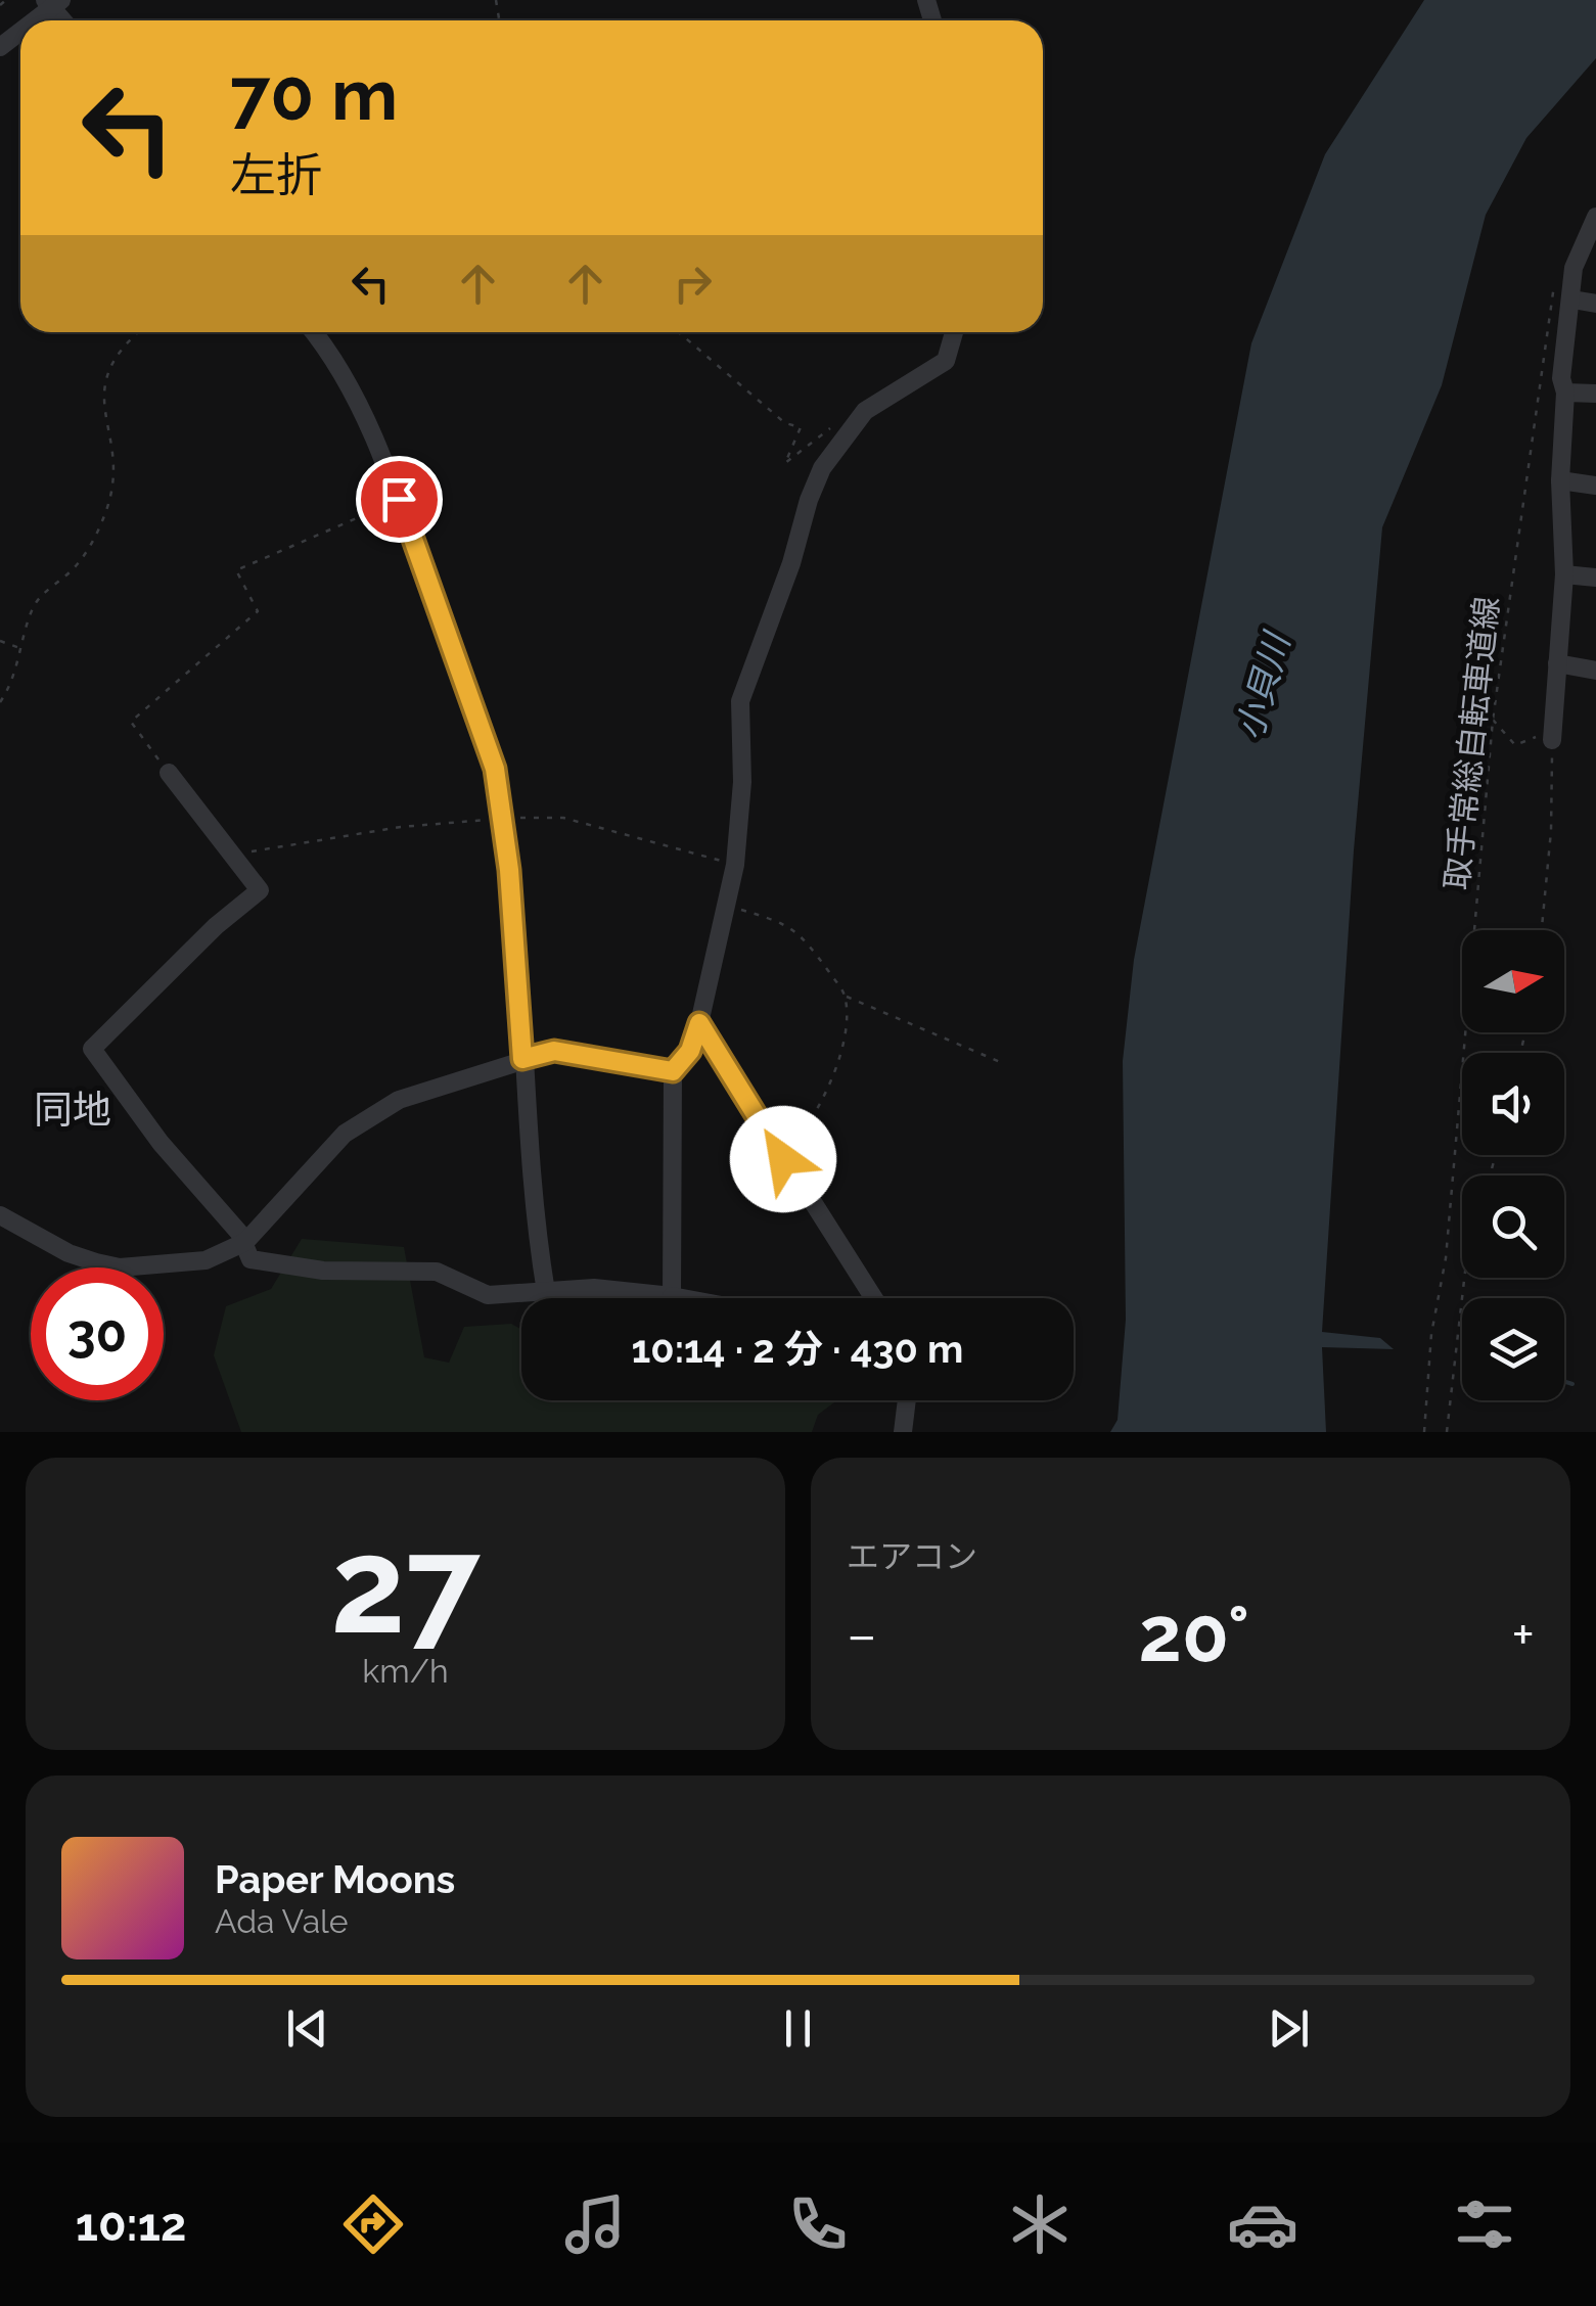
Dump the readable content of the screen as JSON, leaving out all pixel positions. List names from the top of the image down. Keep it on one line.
{"streets":{"path":["取手常総自転車道線"]},"districts":["同地"],"water":["小貝川"],"north":"right","page":{"turn":["70 m","左折"],"limit":"30","trip":"10:14 · 2 分 · 430 m","tile":[["27","km/h"],"エアコン"],"heat":["−","20°","+"],"song":["Paper Moons","Ada Vale"],"tabs":"10:12"}}
